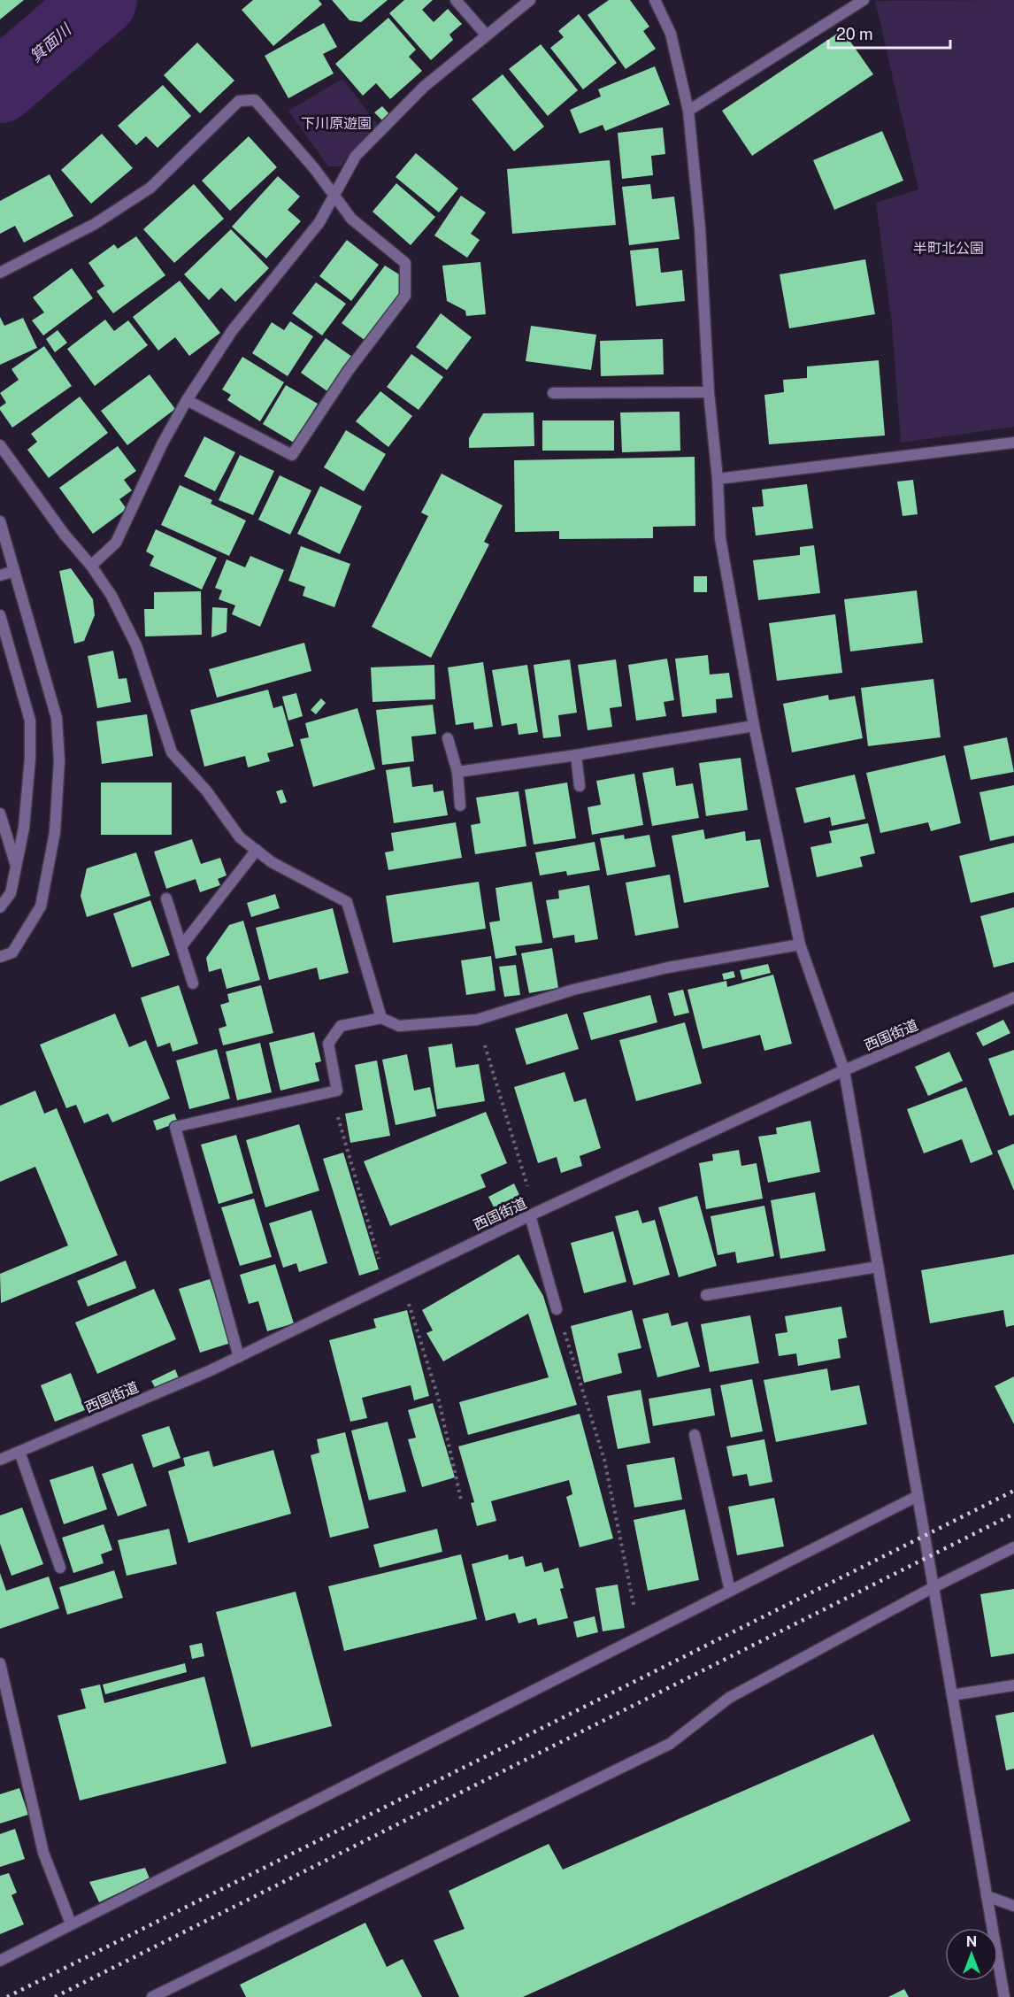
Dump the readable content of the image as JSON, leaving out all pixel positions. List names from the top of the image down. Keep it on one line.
{"streets":{"street":["西国街道"]},"water":["箕面川"],"parks":["下川原遊園","半町北公園"],"scale_bar":"20 m","north":"top"}
